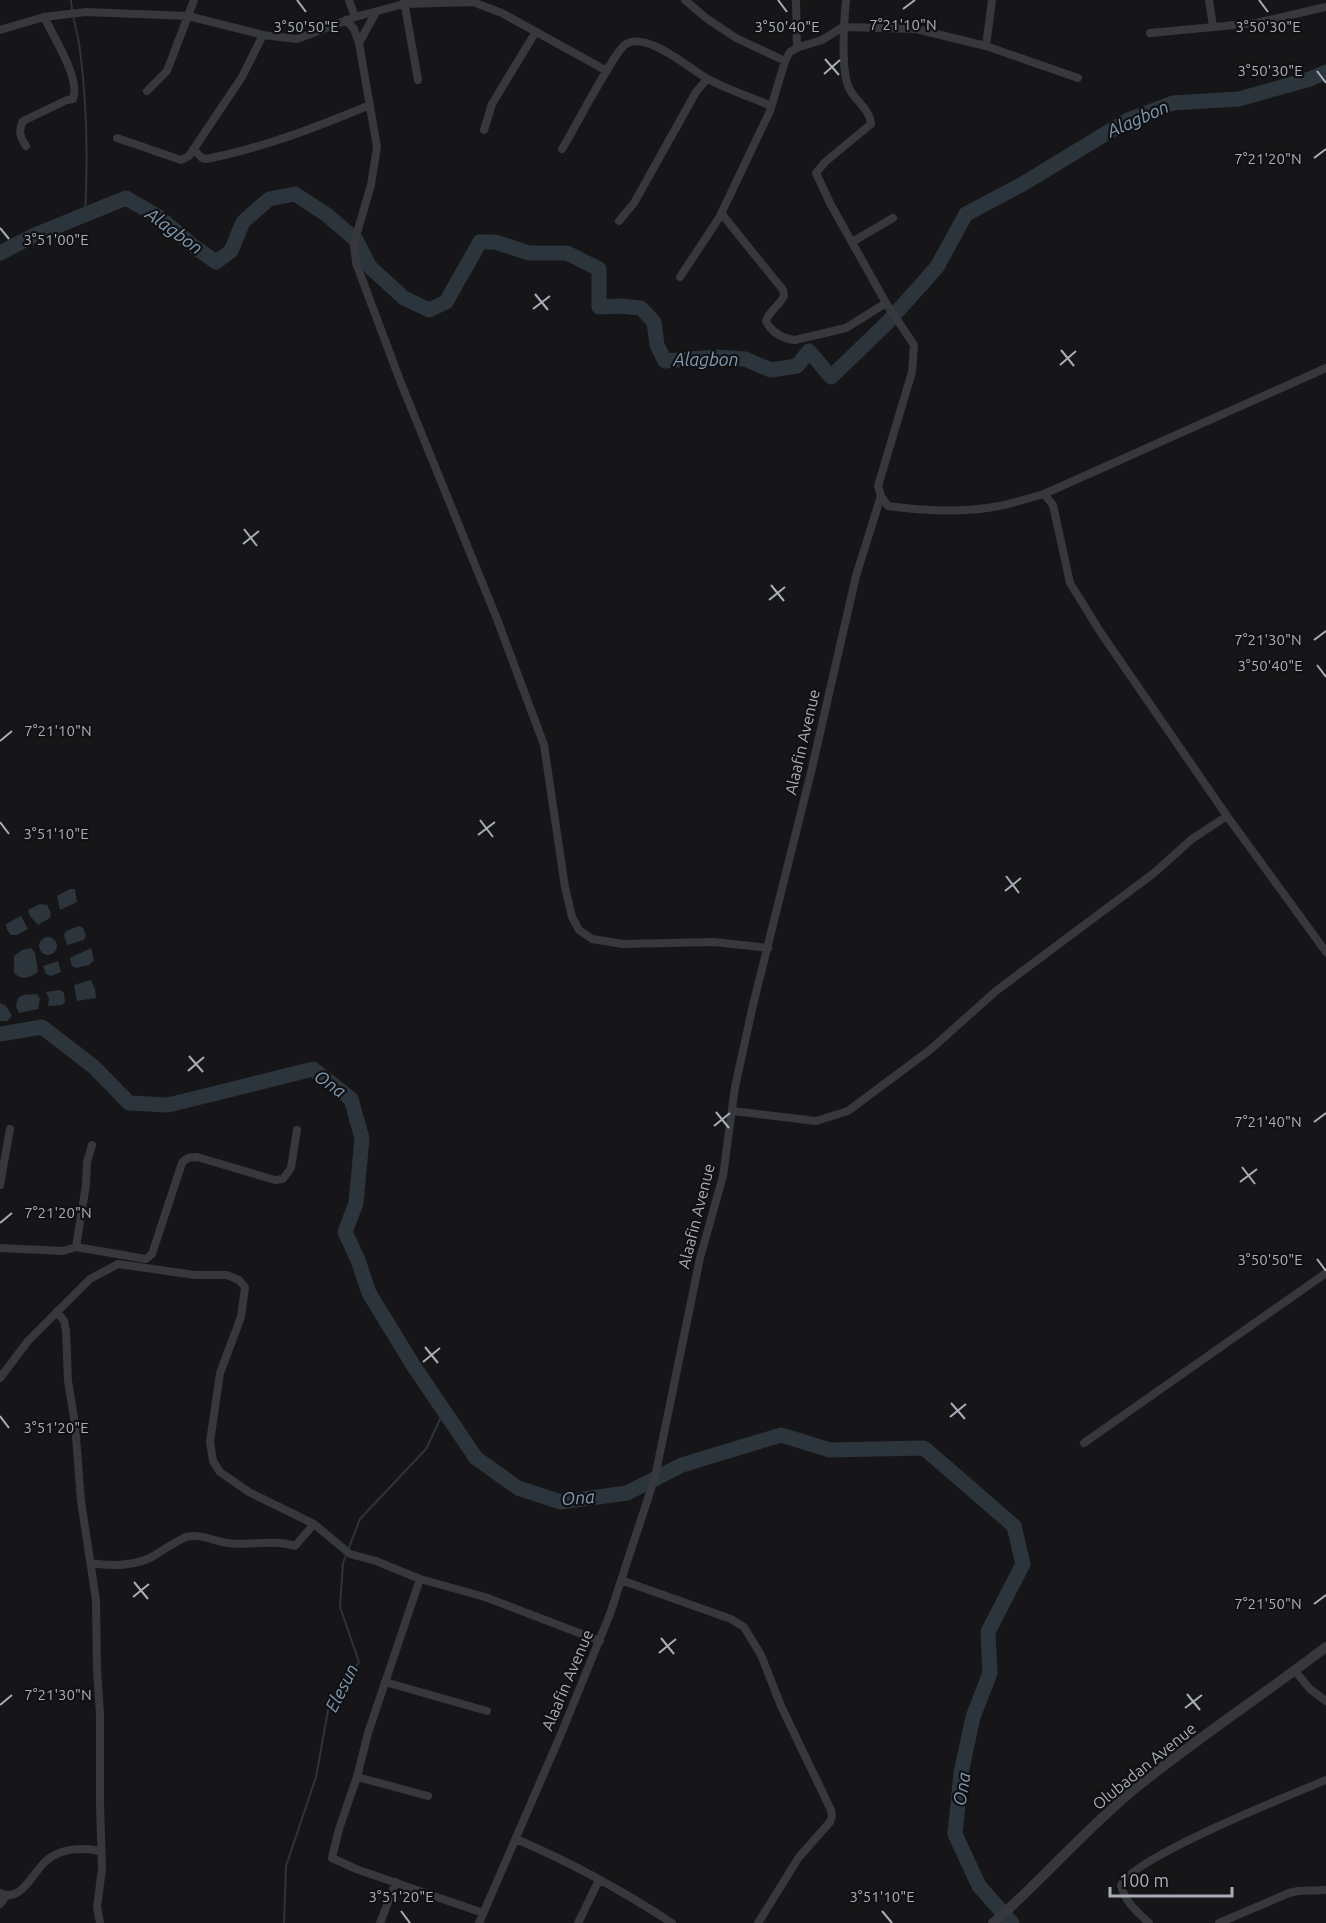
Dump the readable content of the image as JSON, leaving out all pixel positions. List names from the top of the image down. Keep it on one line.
{"streets":{"street":["Alaafin Avenue","Olubadan Avenue"]},"water":["Alagbon","Ona","Elesun"],"scale_bar":"100 m","coordinates":["7°21'10\"N","3°50'50\"E","3°50'40\"E","3°50'30\"E","7°21'20\"N","3°51'00\"E","7°21'30\"N","3°51'10\"E","7°21'40\"N","3°51'20\"E","7°21'50\"N"]}
